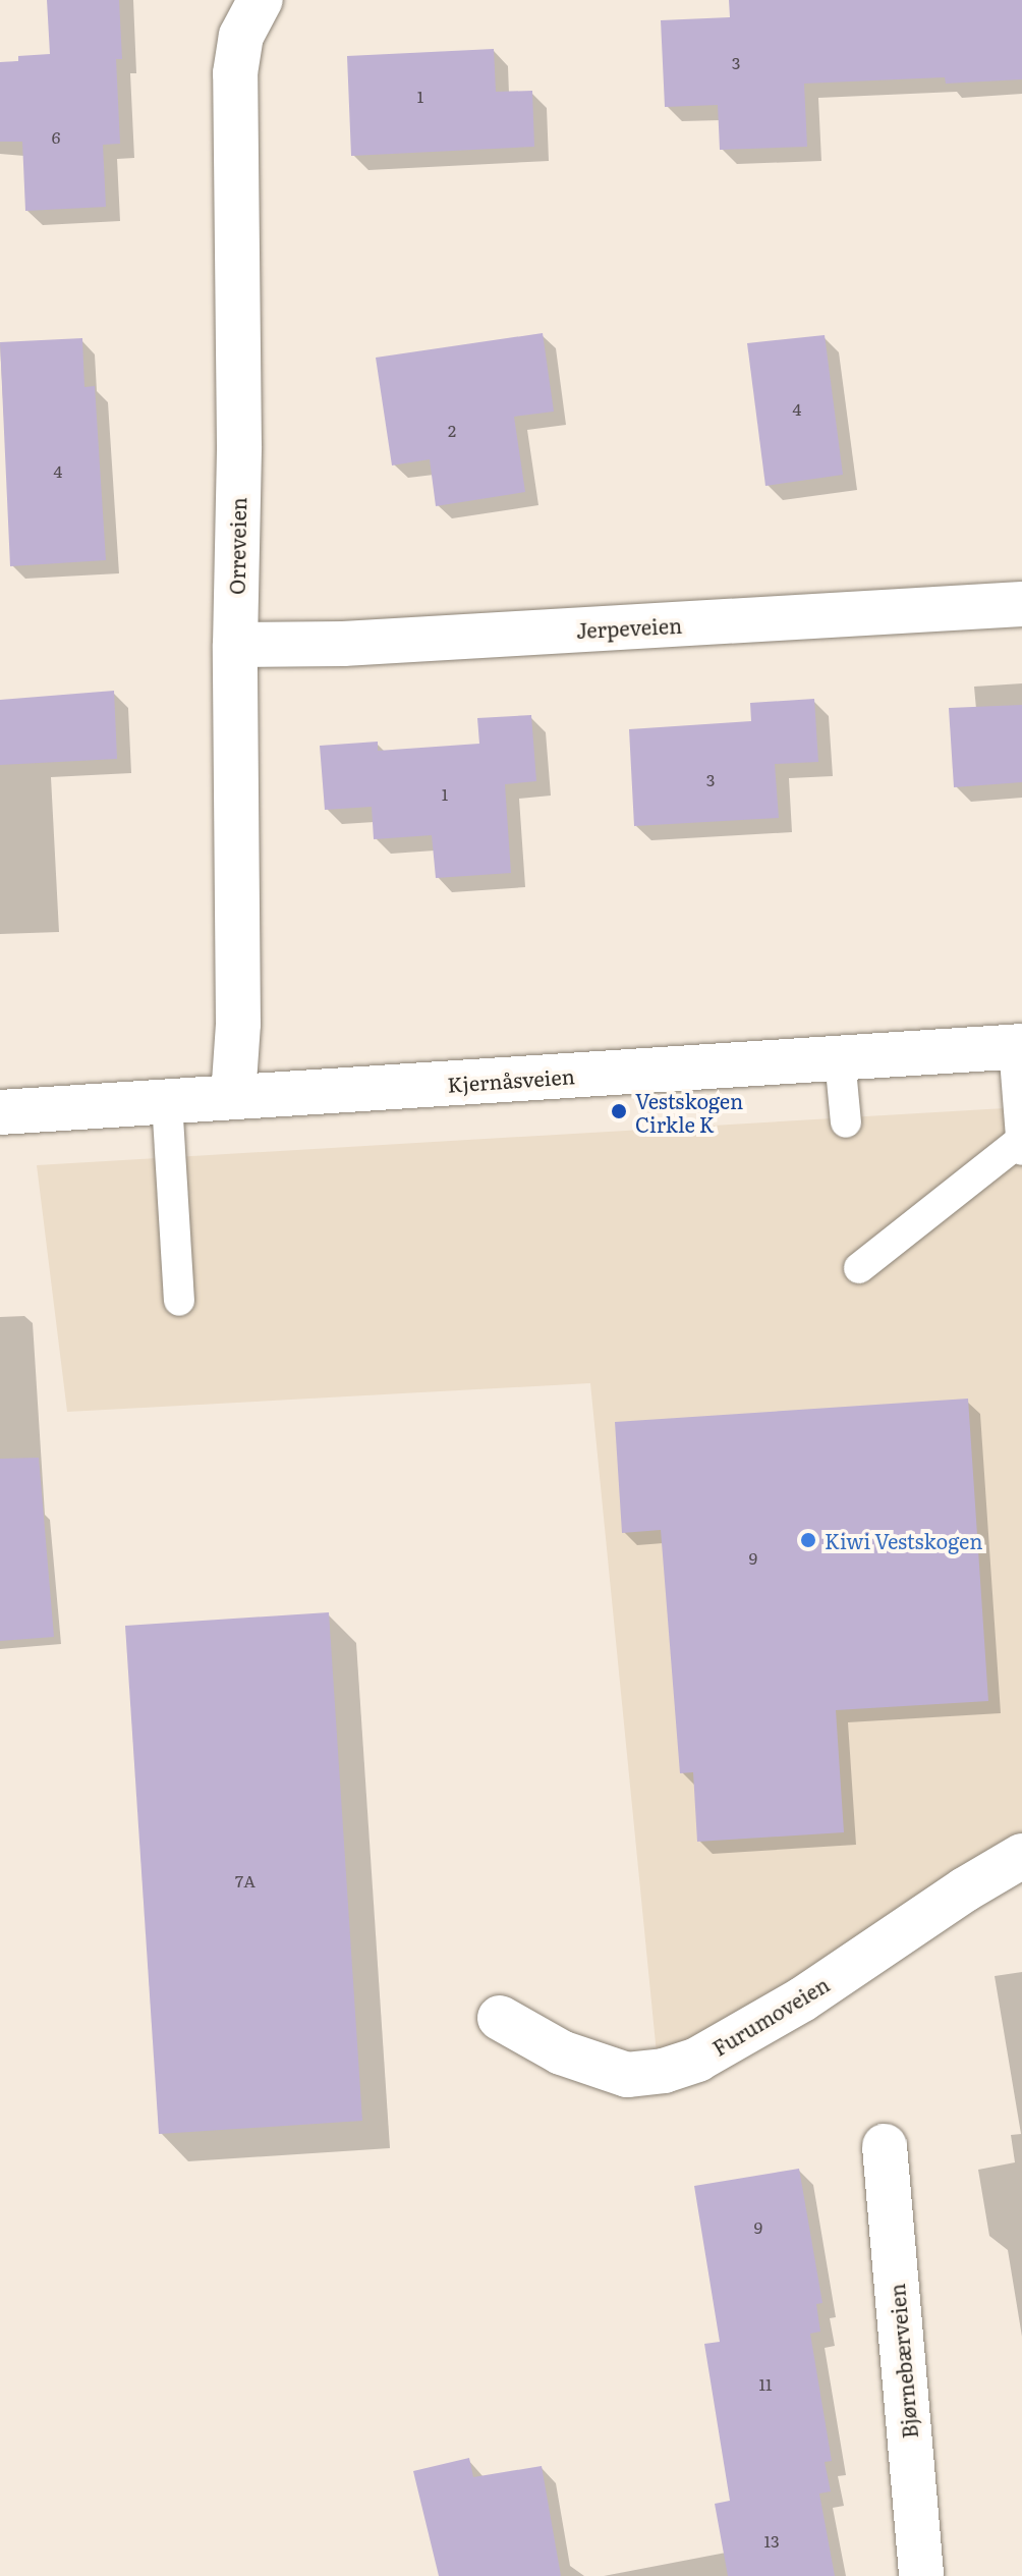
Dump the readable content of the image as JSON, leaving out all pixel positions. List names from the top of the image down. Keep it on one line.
{"streets":{"street":["Orreveien","Jerpeveien","Kjernåsveien","Furumoveien","Bjørnebærveien"]},"crossings":[["Orreveien","Jerpeveien"],["Orreveien","Kjernåsveien"]],"places":["Vestskogen Cirkle K","Kiwi Vestskogen"],"house_numbers":["3","1","6","4","2","4","3","1","9","7A","9","11","13"]}
